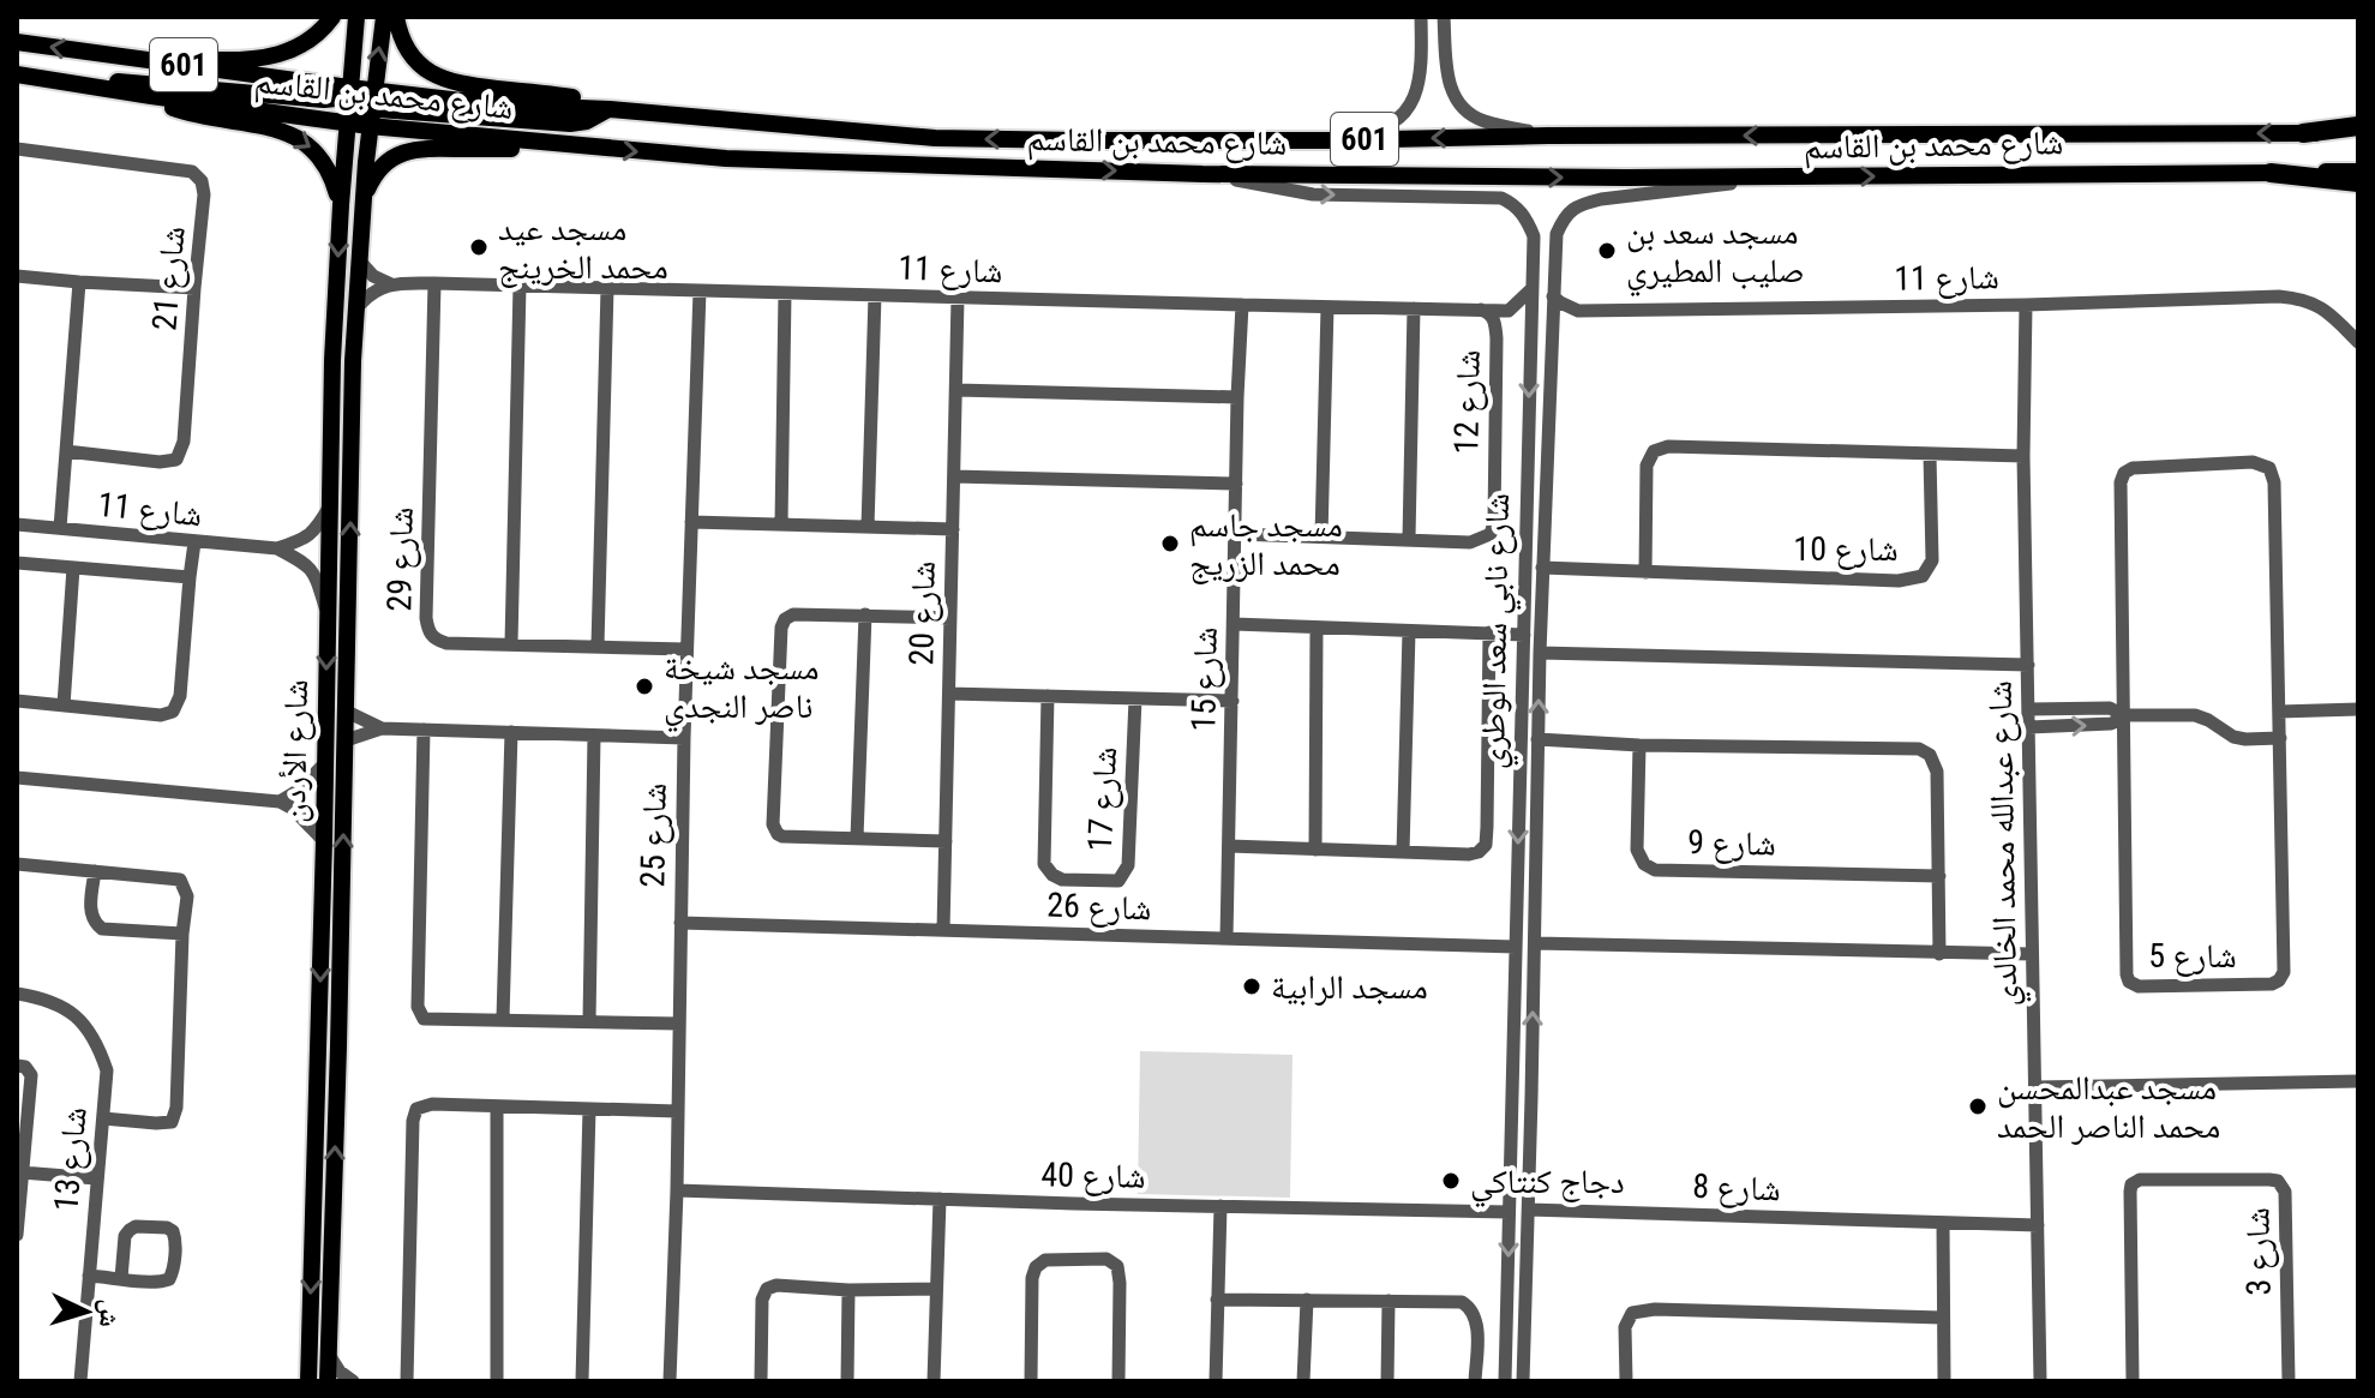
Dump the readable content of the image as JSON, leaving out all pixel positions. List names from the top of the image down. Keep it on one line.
{"streets":{"main road":["601","شارع محمد بن القاسم","شارع الأردن"],"street":["شارع 11","شارع 21","شارع 12","شارع 10","شارع 29","شارع 20","شارع نابي سعد الوطري","شارع 15","شارع 17","شارع 25","شارع 9","شارع عبدالله محمد الخالدي","شارع 26","شارع 5","شارع 13","شارع 40","شارع 8","شارع 3"]},"crossings":[["شارع محمد بن القاسم","شارع نابي سعد الوطري"],["شارع محمد بن القاسم","شارع الأردن"],["شارع 11","شارع 12"],["شارع 11","شارع 29"],["شارع 11","شارع 20"],["شارع 11","شارع 15"],["شارع 11","شارع 25"],["شارع 11","شارع عبدالله محمد الخالدي"],["شارع 12","شارع 15"],["شارع 10","شارع نابي سعد الوطري"],["شارع 29","شارع 25"],["شارع 20","شارع 17"],["شارع 20","شارع 26"],["شارع نابي سعد الوطري","شارع 26"],["شارع نابي سعد الوطري","شارع 40"],["شارع نابي سعد الوطري","شارع 8"],["شارع 15","شارع 17"],["شارع 15","شارع 26"],["شارع 25","شارع 26"],["شارع 25","شارع 40"],["شارع عبدالله محمد الخالدي","شارع 8"]],"places":["مسجد عيد محمد الخرينج","مسجد سعد بن صليب المطيري","مسجد جاسم محمد الزريج","مسجد شيخة ناصر النجدي","مسجد الرابية","مسجد عبدالمحسن محمد الناصر الحمد","دجاج كنتاكي"],"north":"right"}
